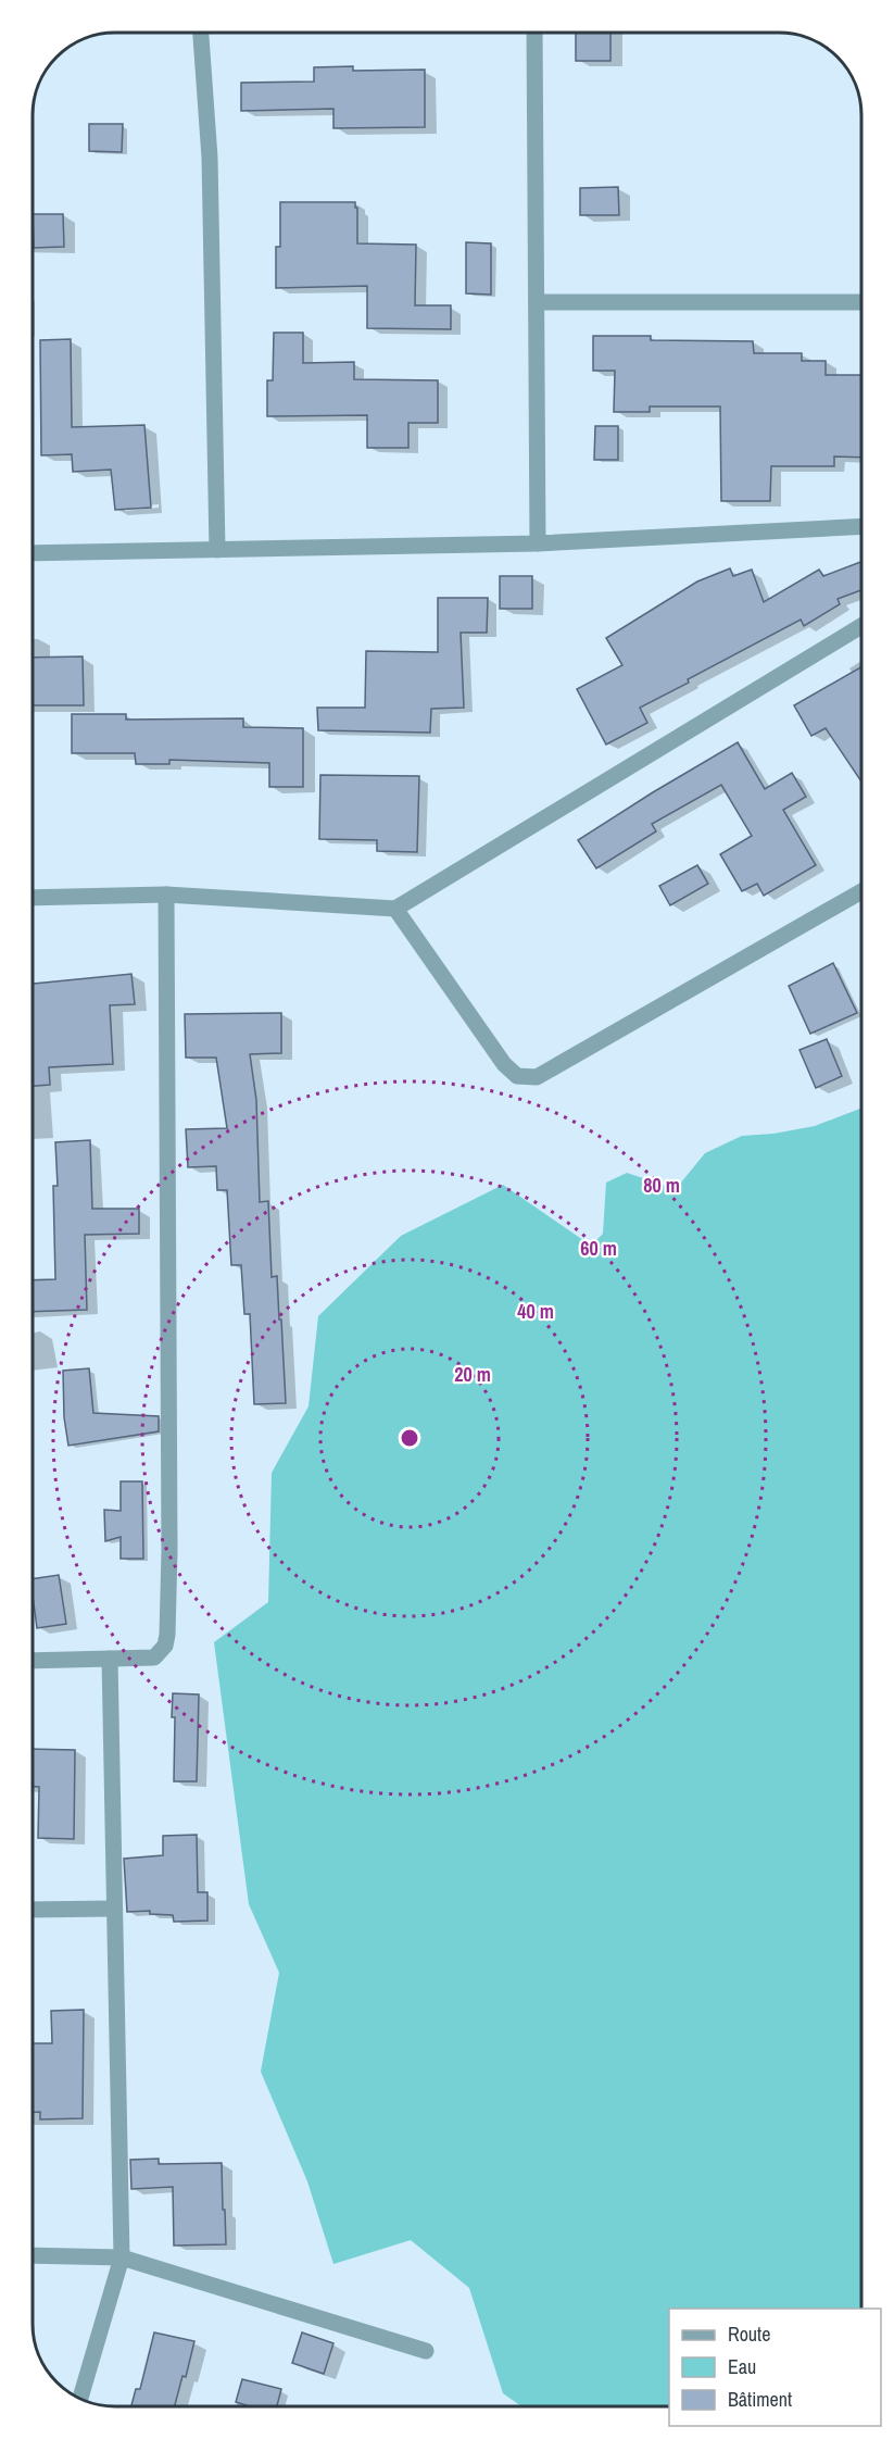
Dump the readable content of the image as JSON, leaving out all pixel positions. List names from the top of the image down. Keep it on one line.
{"legend":["Route","Eau","Bâtiment"],"rings":["80 m","60 m","40 m","20 m"]}
